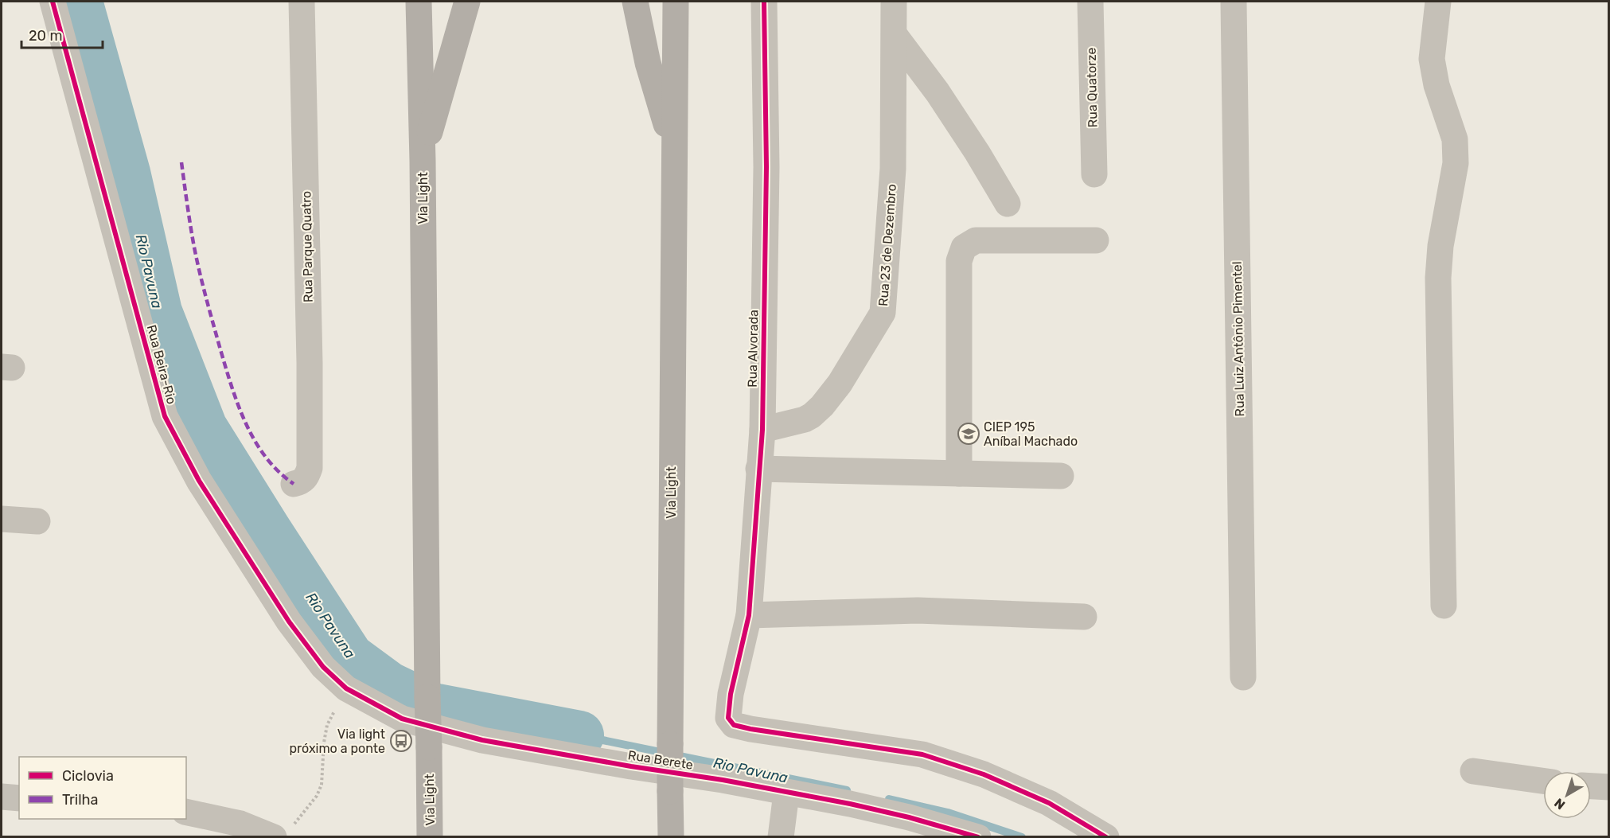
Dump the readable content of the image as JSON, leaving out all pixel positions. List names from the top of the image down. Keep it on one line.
{"streets":{"main road":["Via Light"],"street":["Rua Quatorze","Rua 23 de Dezembro","Rua Parque Quatro","Rua Luiz Antônio Pimentel","Rua Alvorada","Rua Beira-Rio","Rua Berete"]},"crossings":[["Rua 23 de Dezembro","Rua Alvorada"],["Rua Beira-Rio","Rua Berete"]],"water":["Rio Pavuna"],"places":{"school or university":["CIEP 195 Aníbal Machado"],"bus stop":["Via light próximo a ponte"]},"legend":["Ciclovia","Trilha"],"scale_bar":"20 m","north":"bottom left"}
